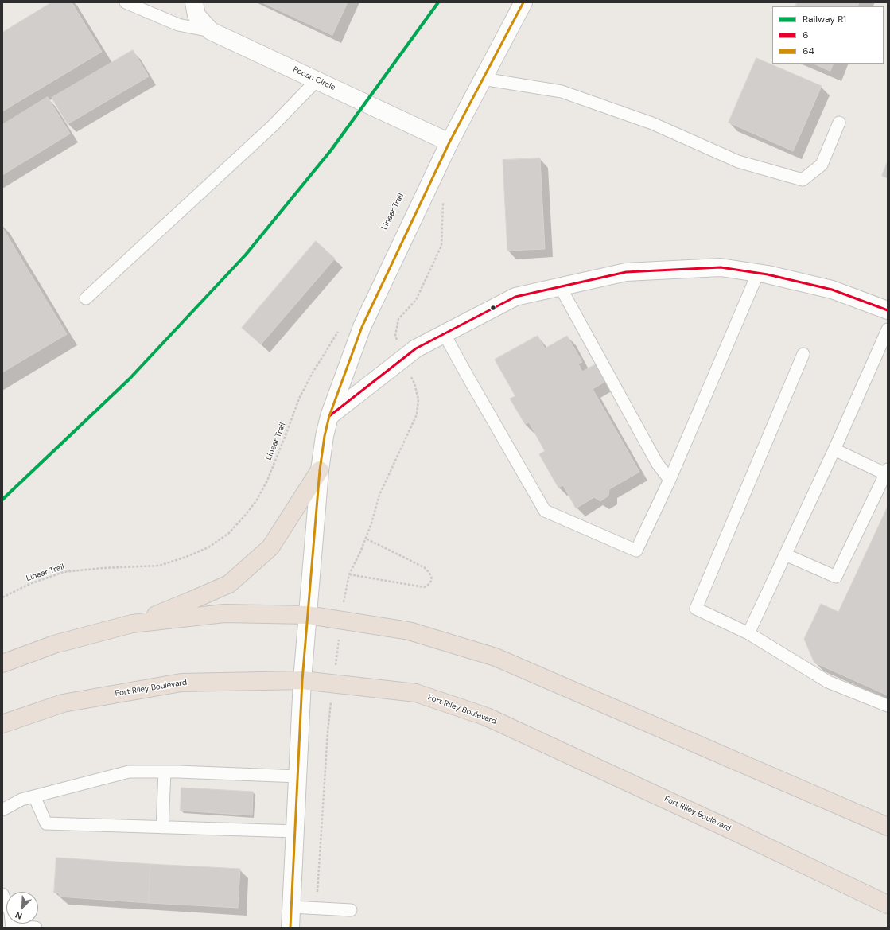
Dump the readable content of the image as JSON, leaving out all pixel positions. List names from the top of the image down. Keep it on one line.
{"streets":{"highway":["Fort Riley Boulevard"],"street":["Pecan Circle"],"path":["Linear Trail"]},"lines":["rail line R1","transit line 64","transit line 6"],"legend":["Railway R1","6","64"],"north":"bottom left"}
